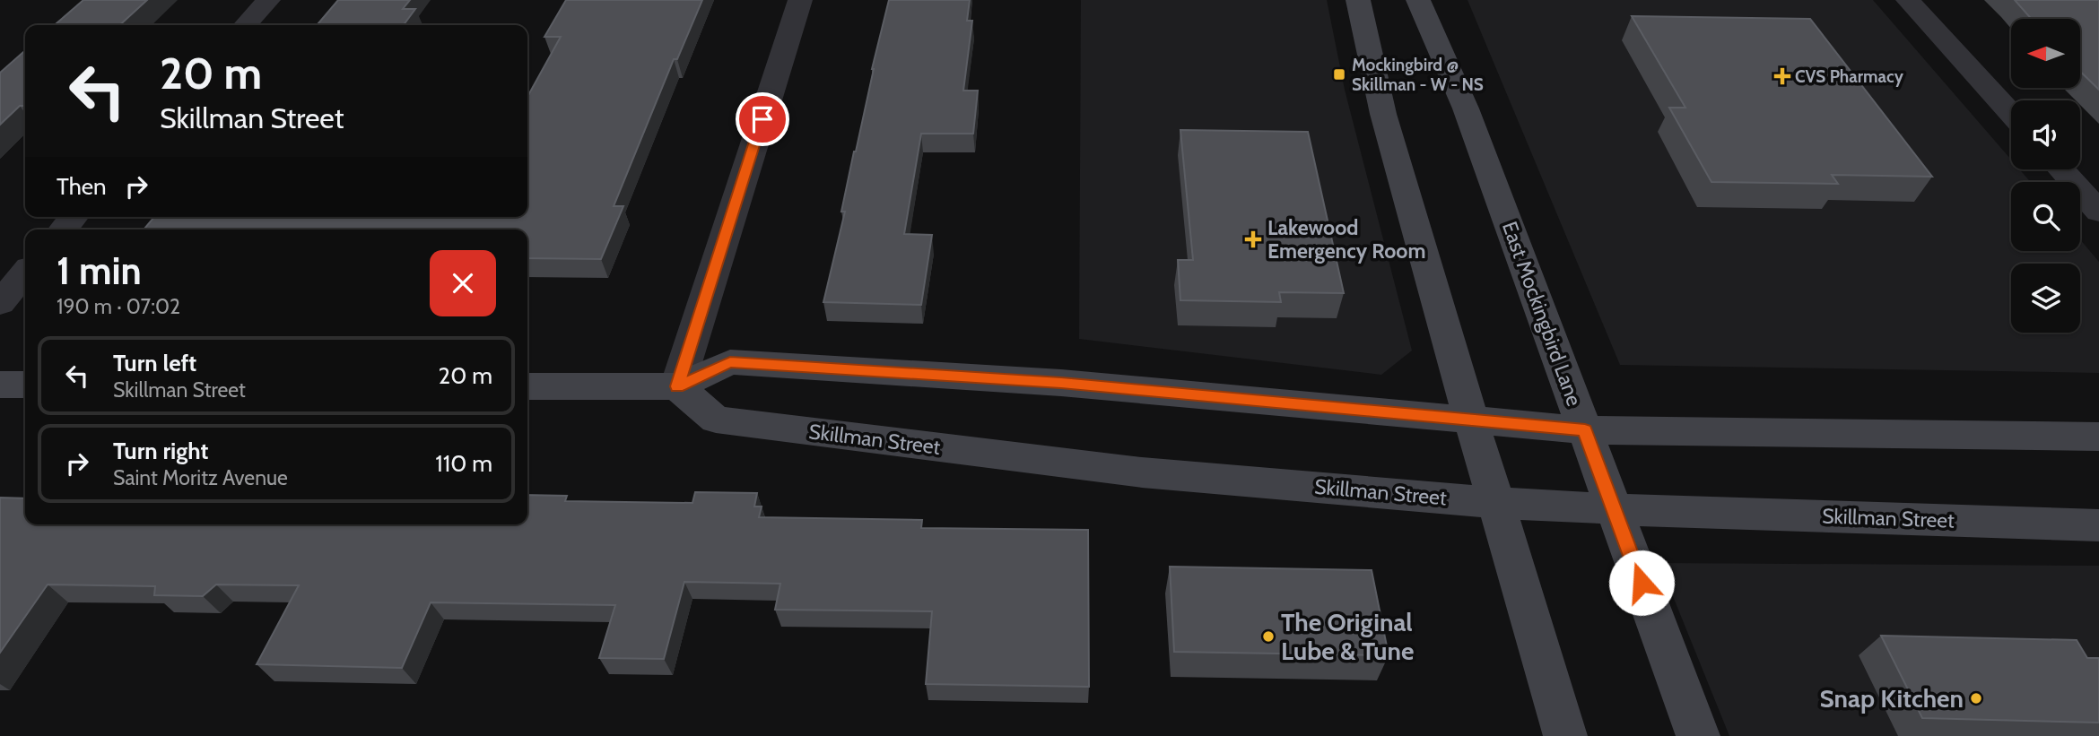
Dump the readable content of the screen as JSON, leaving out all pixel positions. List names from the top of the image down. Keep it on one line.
{"streets":{"main road":["East Mockingbird Lane","Skillman Street"]},"crossings":[["East Mockingbird Lane","Skillman Street"]],"places":{"transit":["Mockingbird @ Skillman - W - NS"],"health":["CVS Pharmacy","Lakewood Emergency Room"],"other":["The Original Lube & Tune","Snap Kitchen"]},"north":"left","page":{"turn":["20 m","Skillman Street"],"then":"Then","heading":["1 min","190 m · 07:02"],"list":[{"name":"Turn left","note":"Skillman Street","value":"20 m"},{"name":"Turn right","note":"Saint Moritz Avenue","value":"110 m"}]}}
